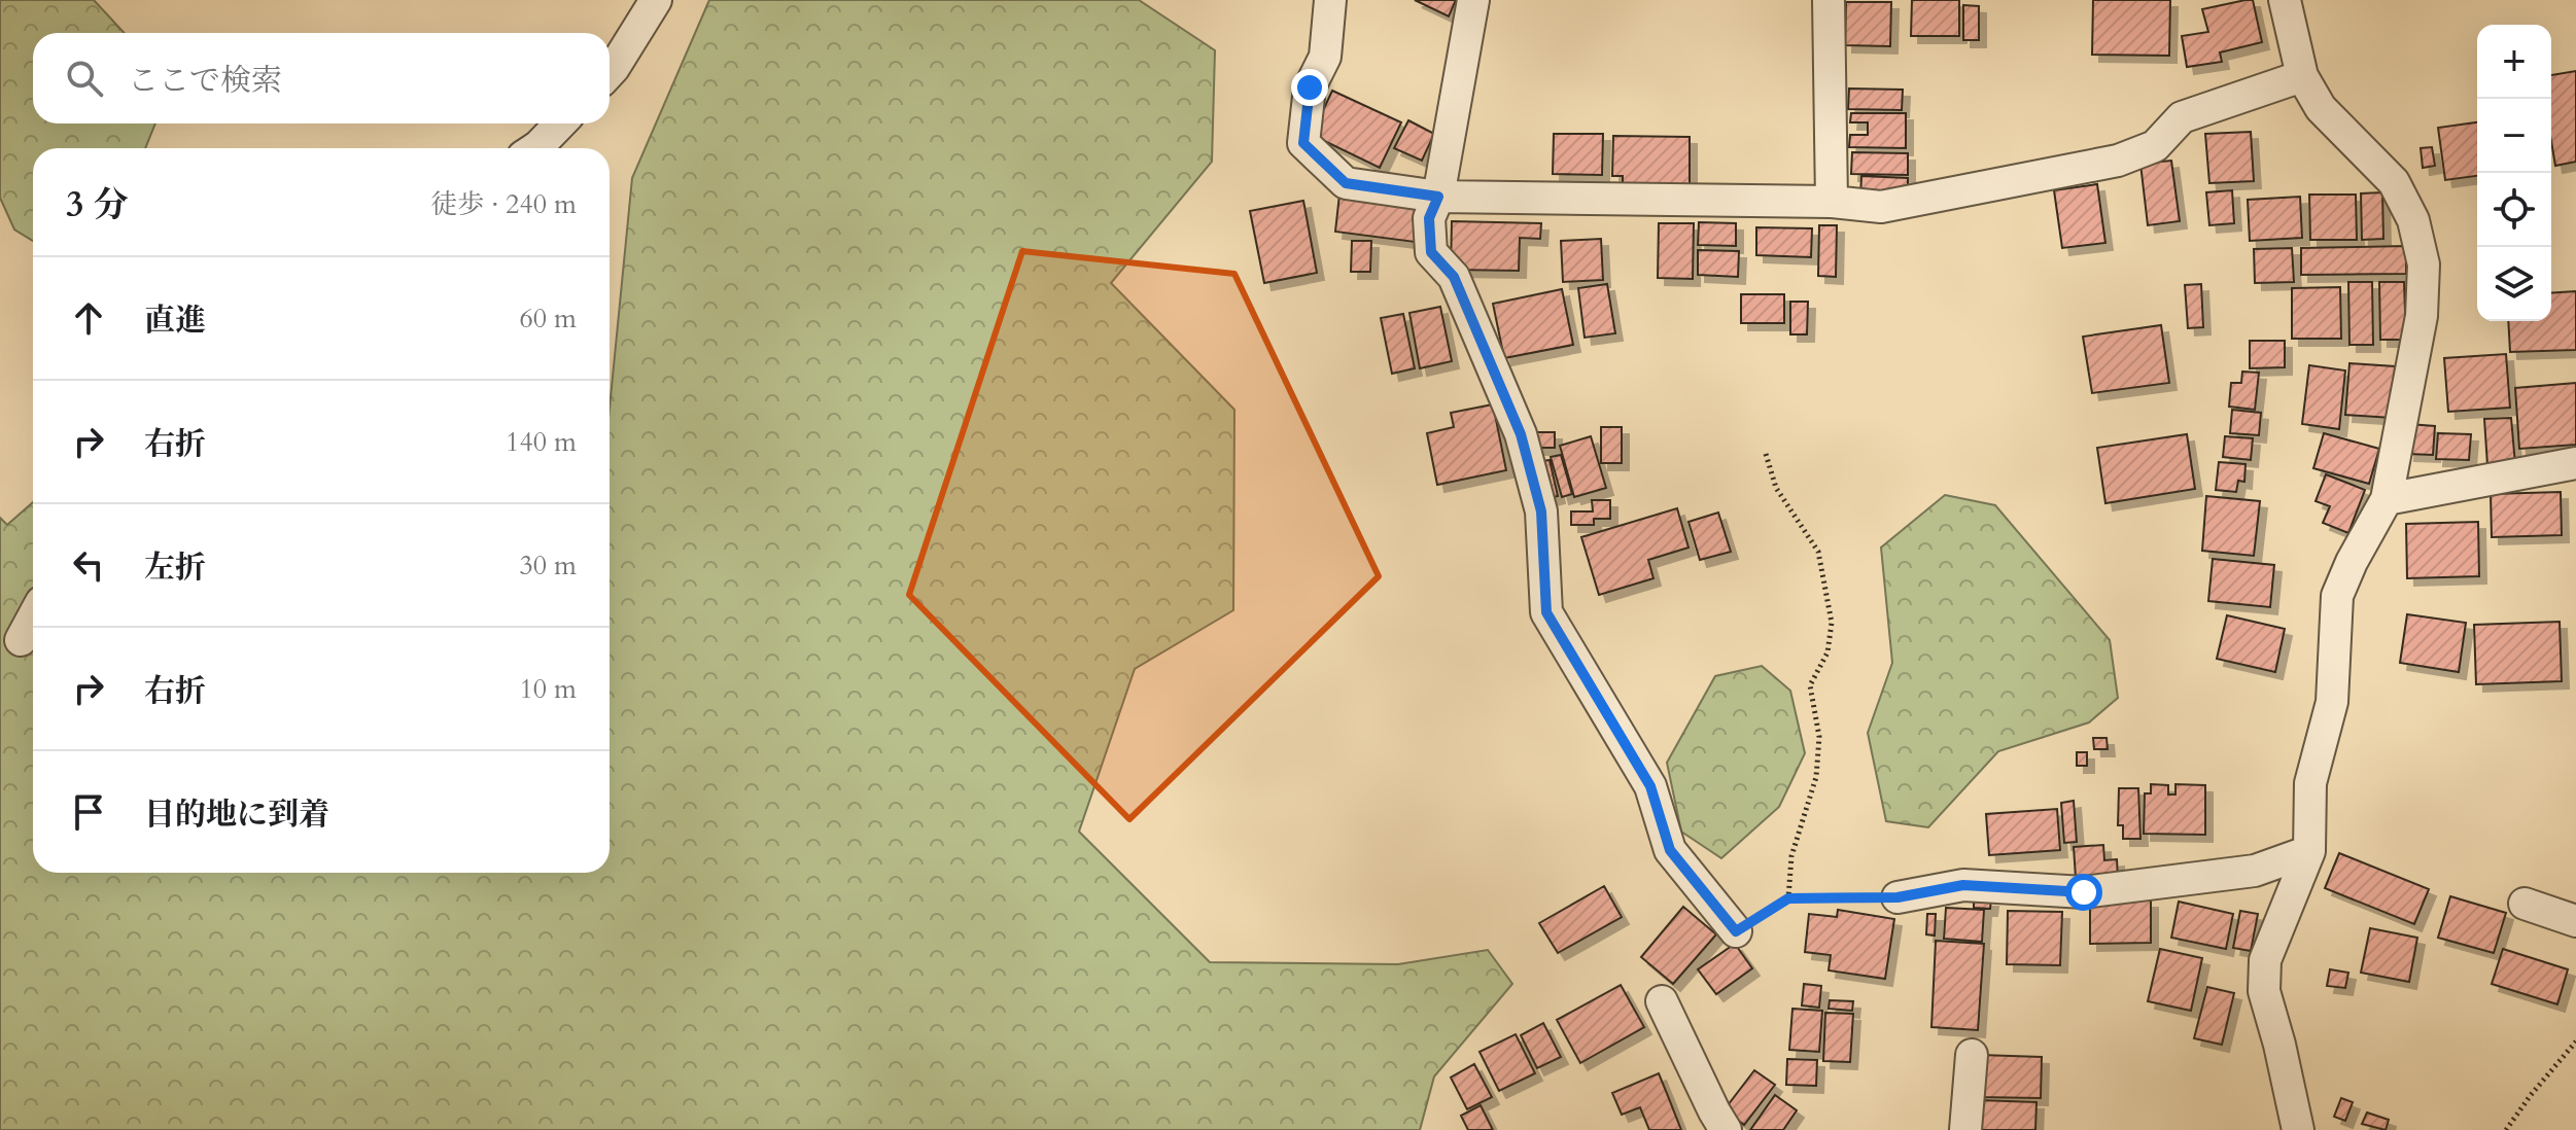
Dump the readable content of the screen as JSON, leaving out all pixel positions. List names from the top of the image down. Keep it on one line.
{"page":{"map_buttons":["+","−"],"search":"ここで検索","heading":["3 分","徒歩 · 240 m"],"list":[["直進","60 m"],["右折","140 m"],["左折","30 m"],["右折","10 m"],"目的地に到着"]}}
